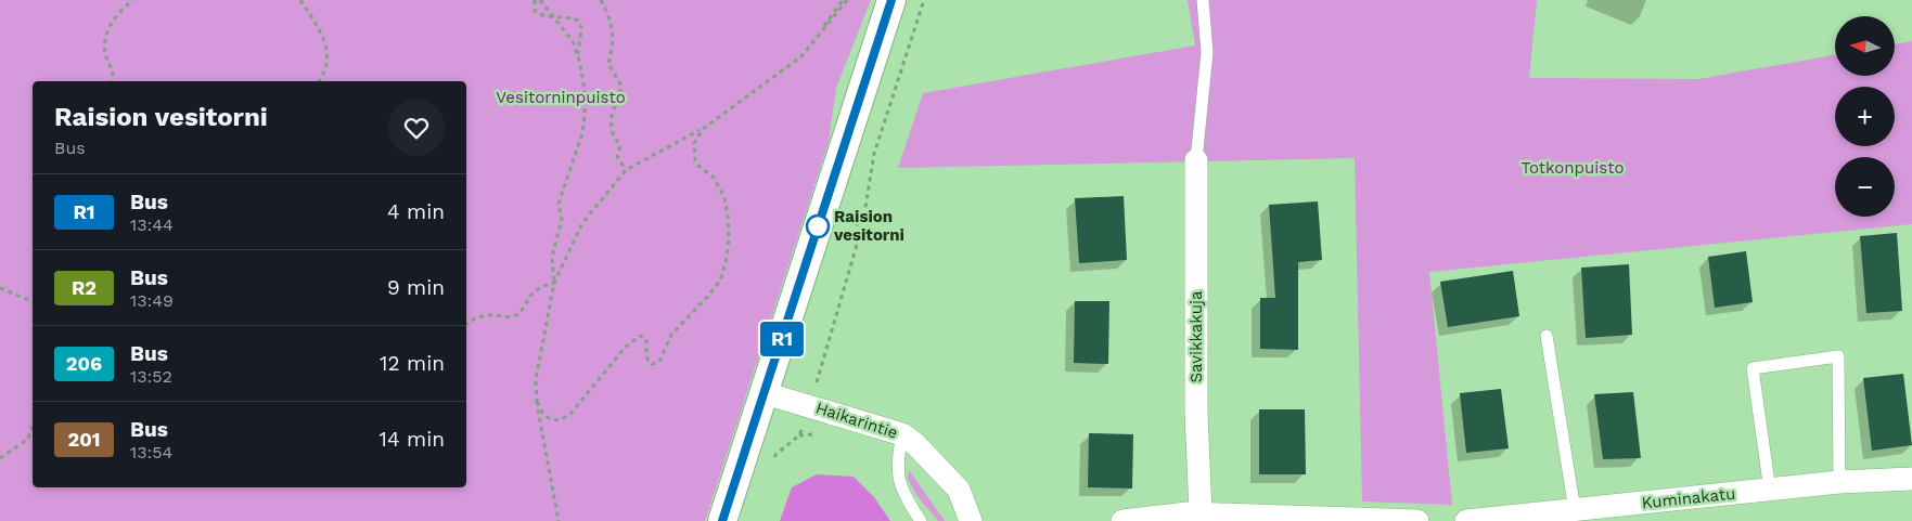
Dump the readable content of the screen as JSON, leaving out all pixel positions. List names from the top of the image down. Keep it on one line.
{"streets":{"street":["Savikkakuja","Haikarintie","Kuminakatu"]},"parks":["Vesitorninpuisto","Totkonpuisto"],"places":["Raision vesitorni"],"lines":["bus line R1"],"north":"left","page":{"on_map":"R1","map_buttons":["+","−"],"heading":["Raision vesitorni","Bus"],"list":[{"mark":"R1","name":"Bus","note":"13:44","value":"4 min"},{"mark":"R2","name":"Bus","note":"13:49","value":"9 min"},{"mark":"206","name":"Bus","note":"13:52","value":"12 min"},{"mark":"201","name":"Bus","note":"13:54","value":"14 min"}]}}
